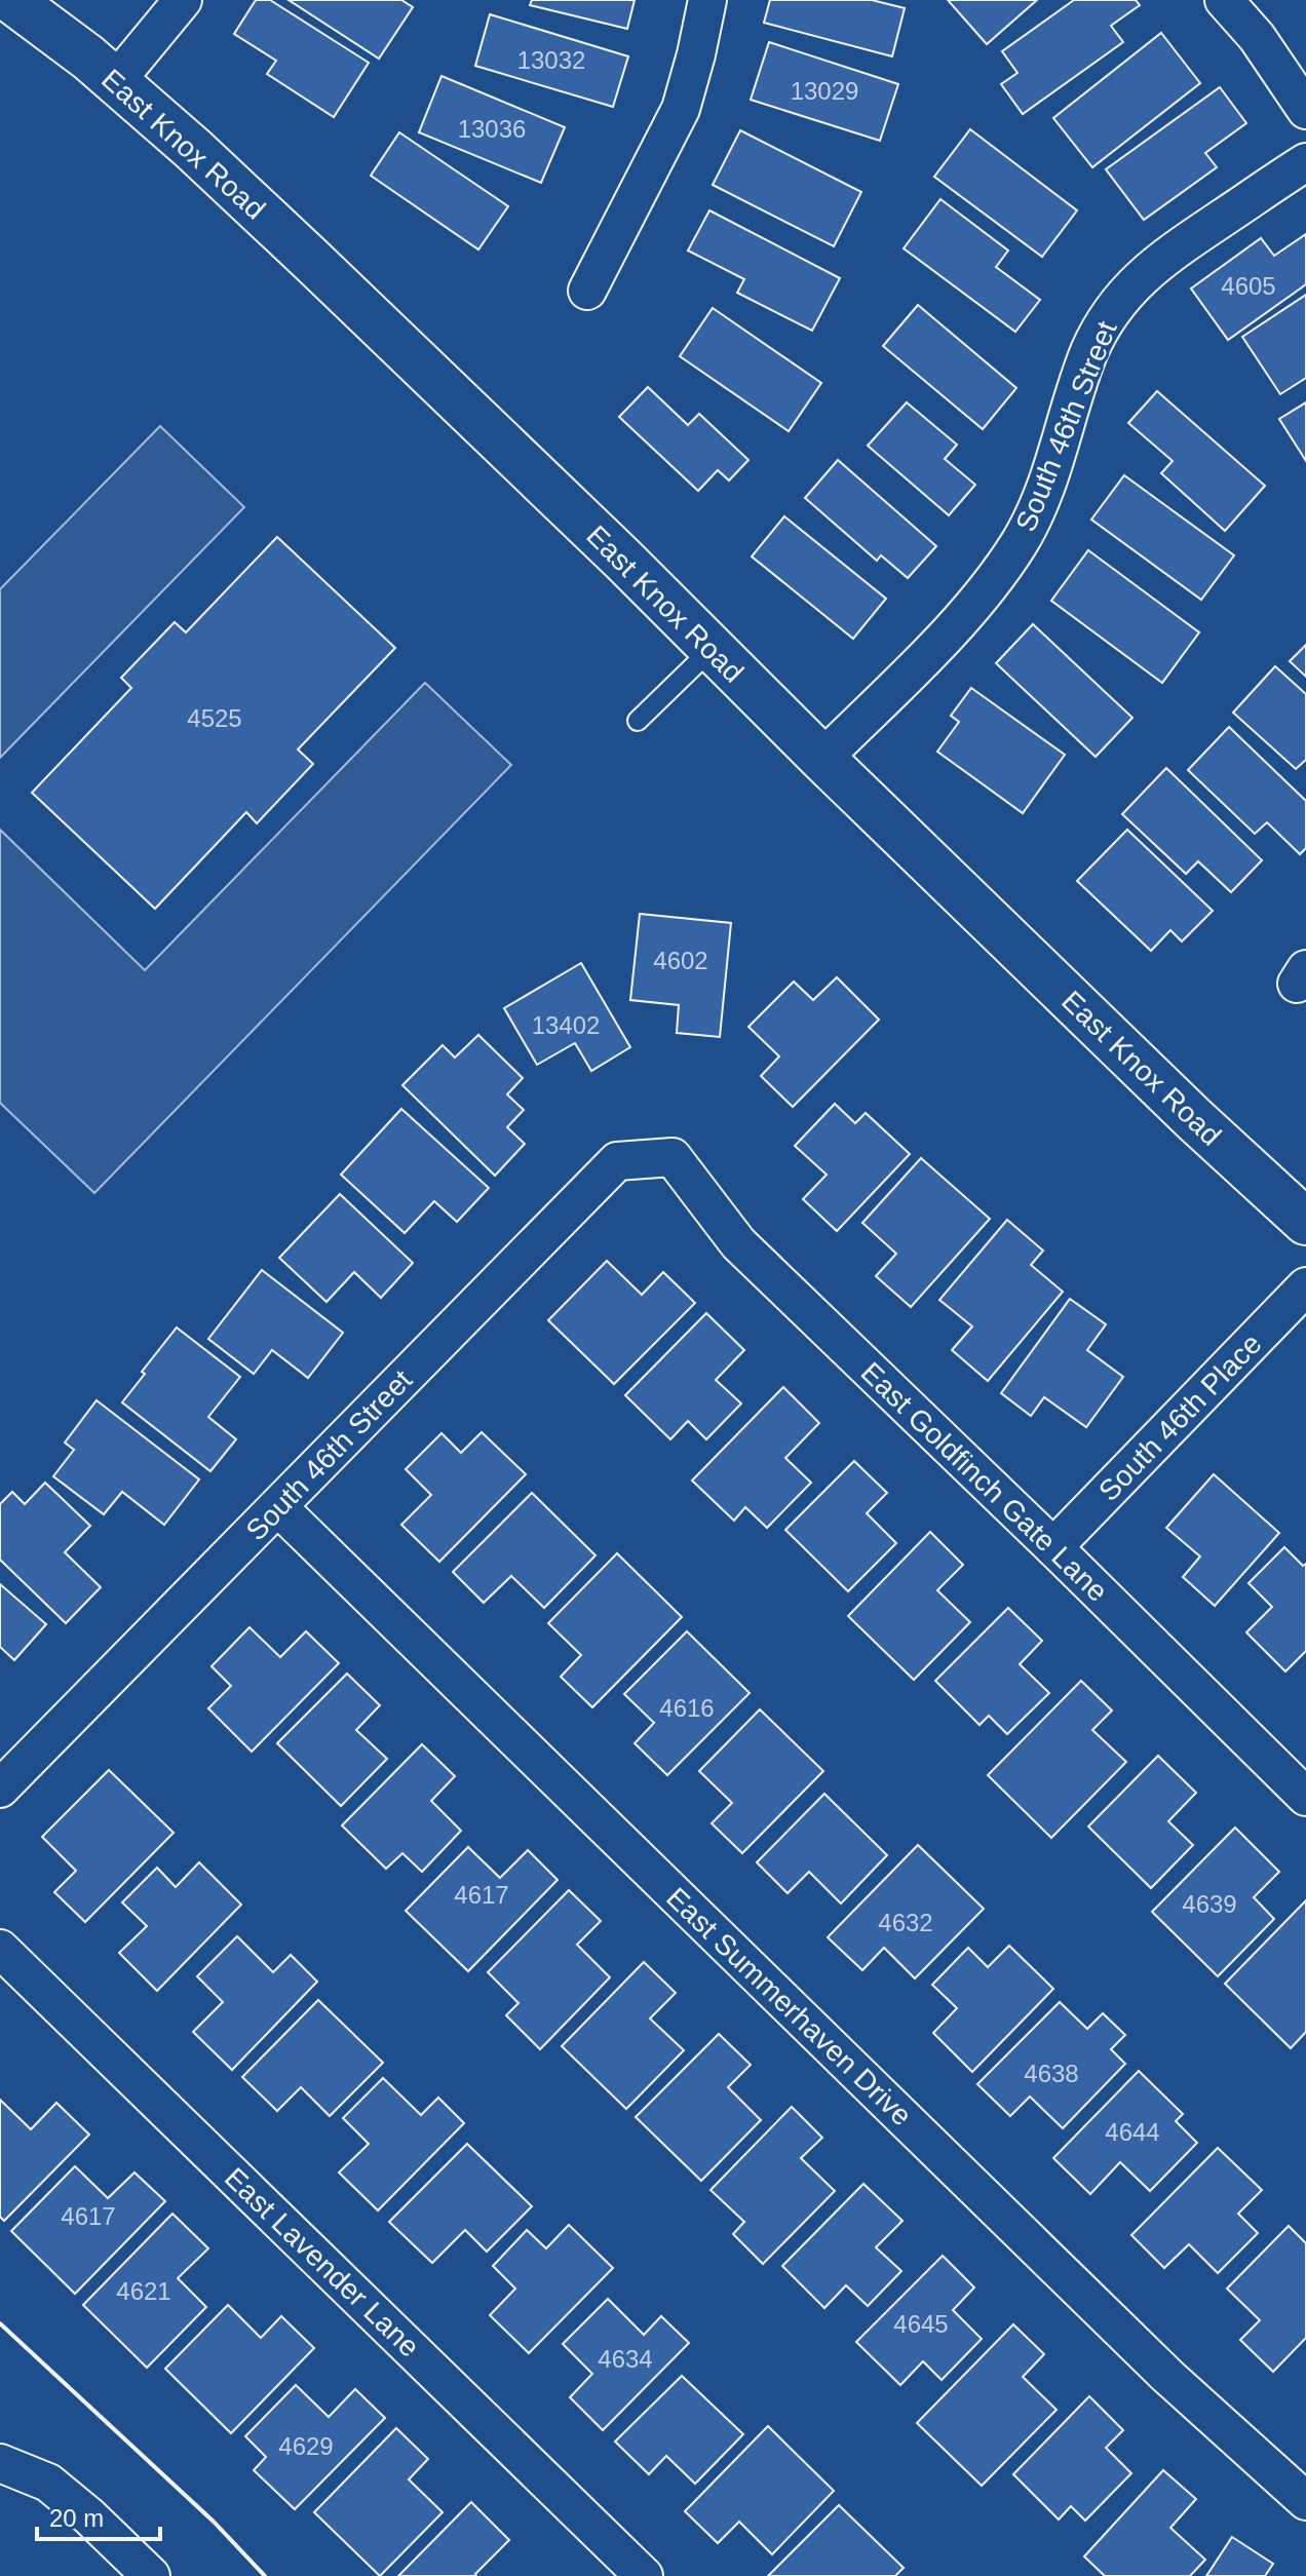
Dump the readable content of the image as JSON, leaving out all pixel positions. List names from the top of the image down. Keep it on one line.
{"streets":{"street":["East Knox Road","South 46th Street","South 46th Place","East Goldfinch Gate Lane","East Summerhaven Drive","East Lavender Lane"]},"crossings":[["East Knox Road","South 46th Street"],["South 46th Street","East Goldfinch Gate Lane"],["South 46th Street","East Summerhaven Drive"],["South 46th Place","East Goldfinch Gate Lane"]],"house_numbers":["13032","13029","13036","4605","4525","4602","13402","4616","4617","4639","4632","4638","4644","4617","4621","4645","4634","4629"],"scale_bar":"20 m"}
